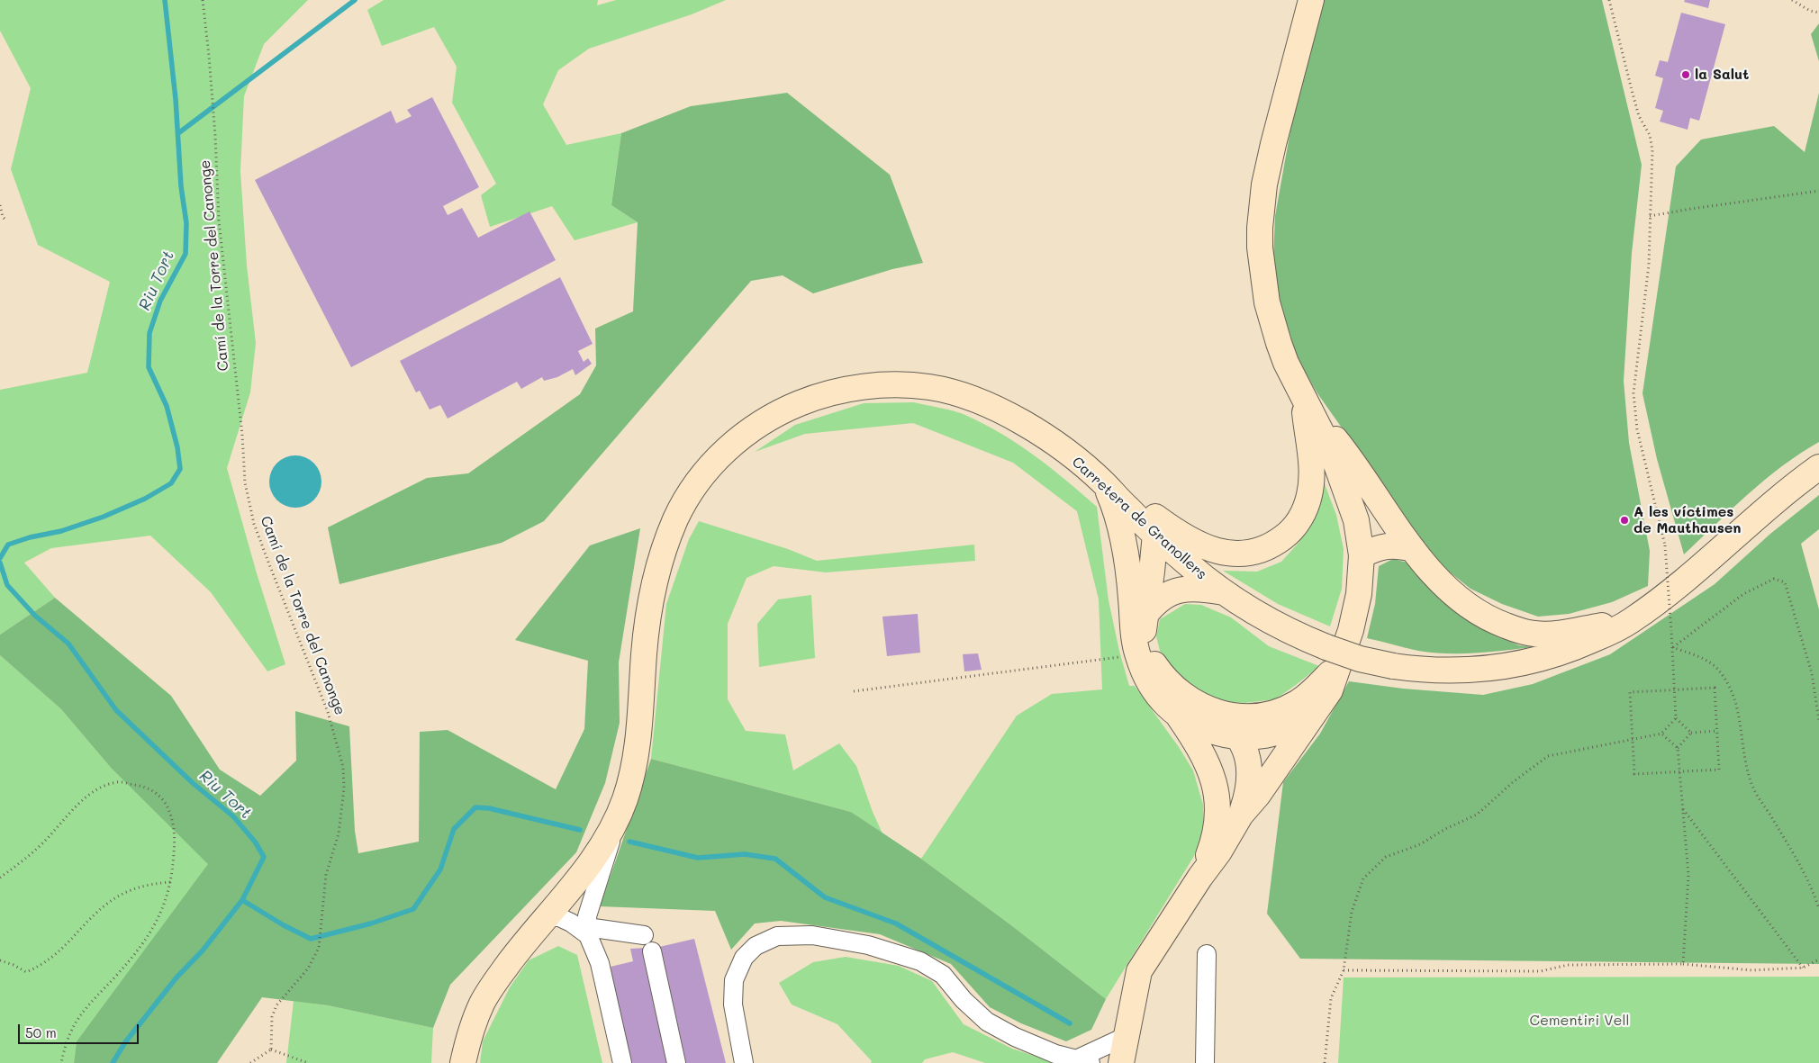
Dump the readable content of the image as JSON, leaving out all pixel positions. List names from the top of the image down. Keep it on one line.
{"streets":{"main road":["Carretera de Granollers"],"path":["Camí de la Torre del Canonge"]},"water":["Riu Tort"],"parks":["Cementiri Vell"],"places":["la Salut","A les víctimes de Mauthausen"],"scale_bar":"50 m"}
